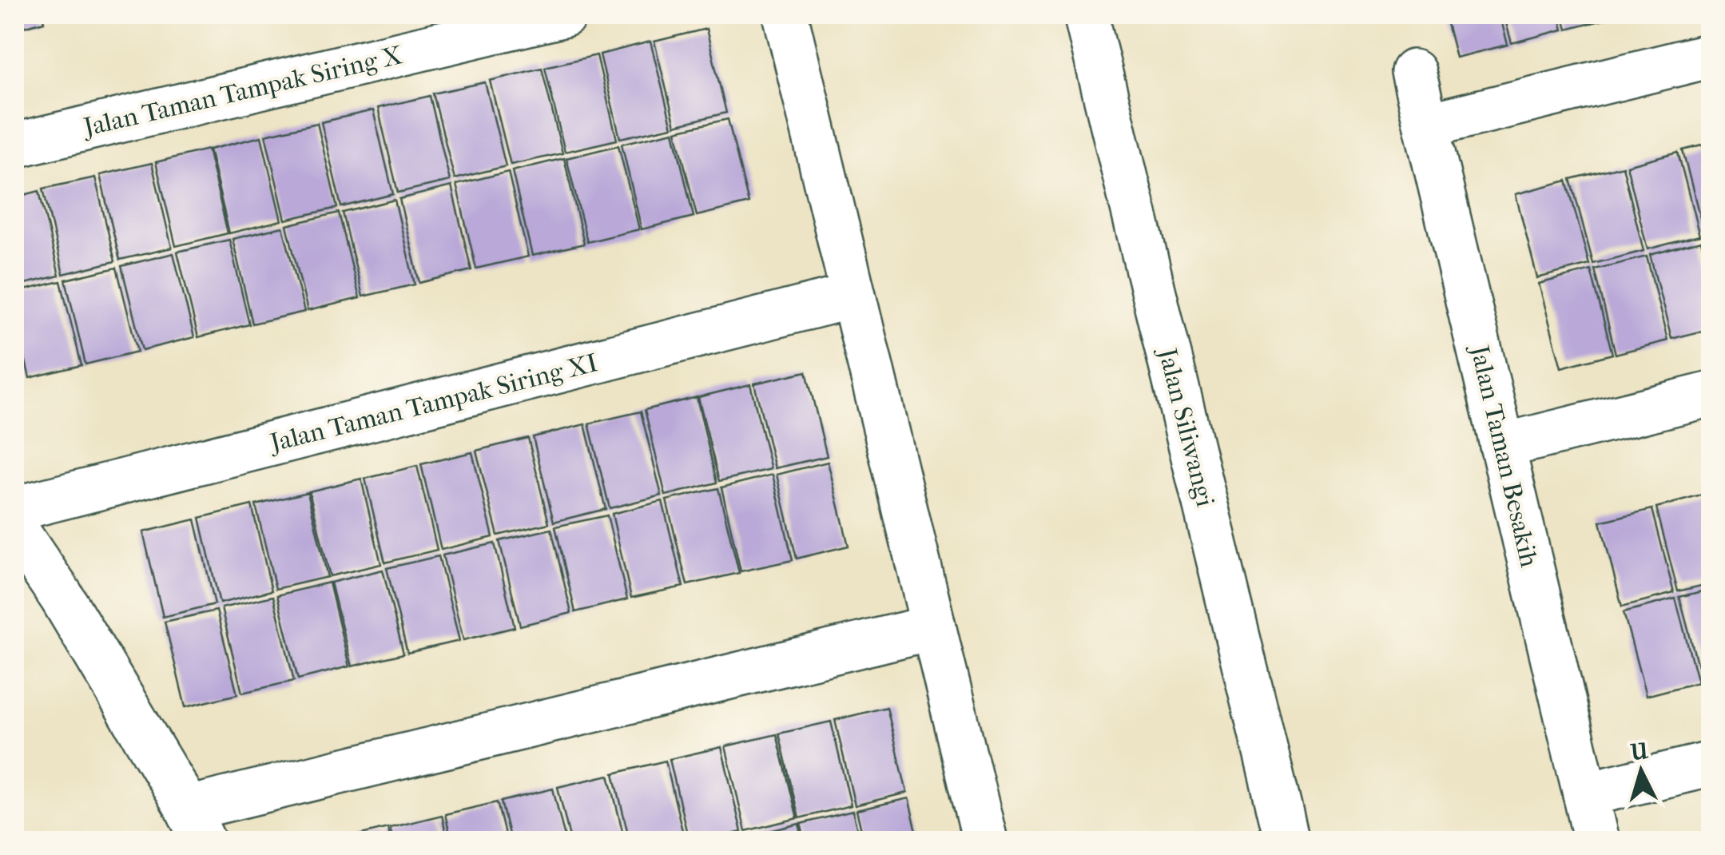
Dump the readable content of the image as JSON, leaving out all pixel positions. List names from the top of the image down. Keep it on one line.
{"streets":{"street":["Jalan Taman Tampak Siring X","Jalan Taman Tampak Siring XI","Jalan Siliwangi","Jalan Taman Besakih"]},"north":"top"}
